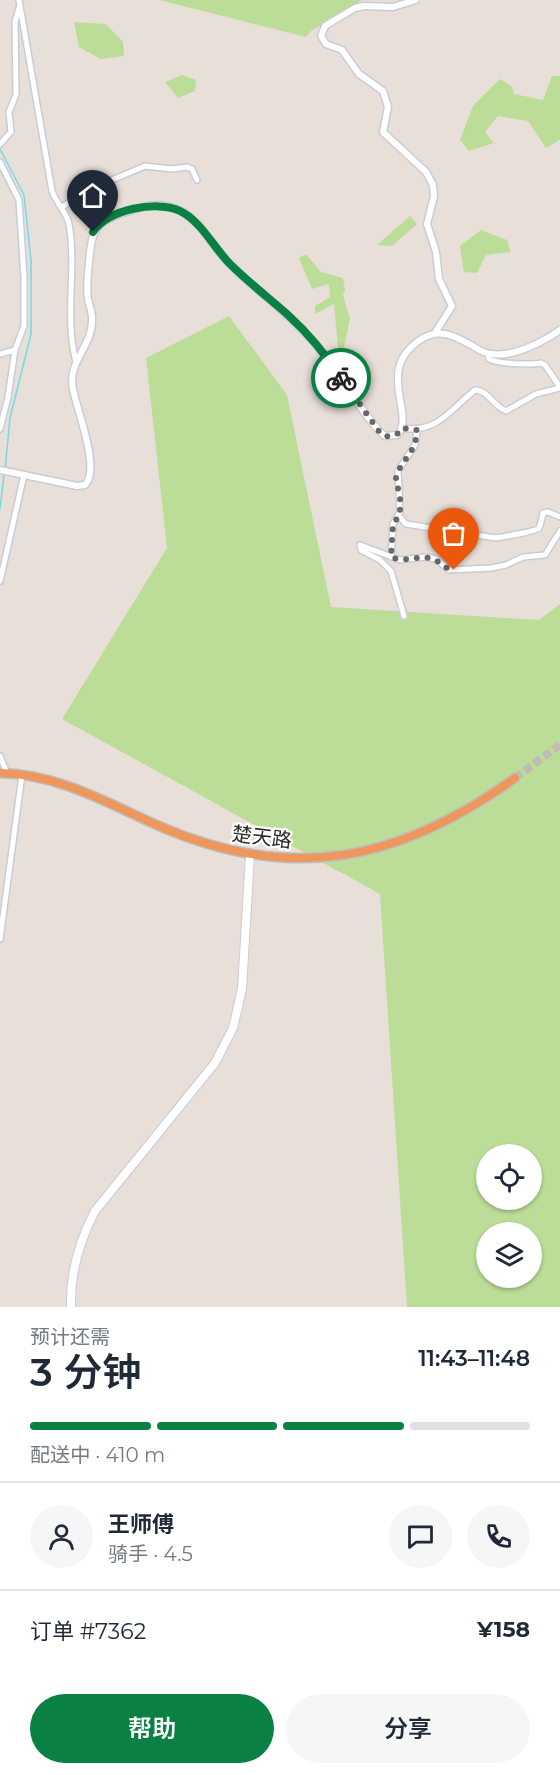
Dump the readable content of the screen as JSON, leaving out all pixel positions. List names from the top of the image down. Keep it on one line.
{"streets":{"highway":["楚天路"]},"page":{"heading":["3 分钟","预计还需","11:43–11:48"],"panel":["王师傅","骑手 · 4.5","订单 #7362","¥158"],"bar":"配送中 · 410 m","buttons":["帮助","分享"]}}
